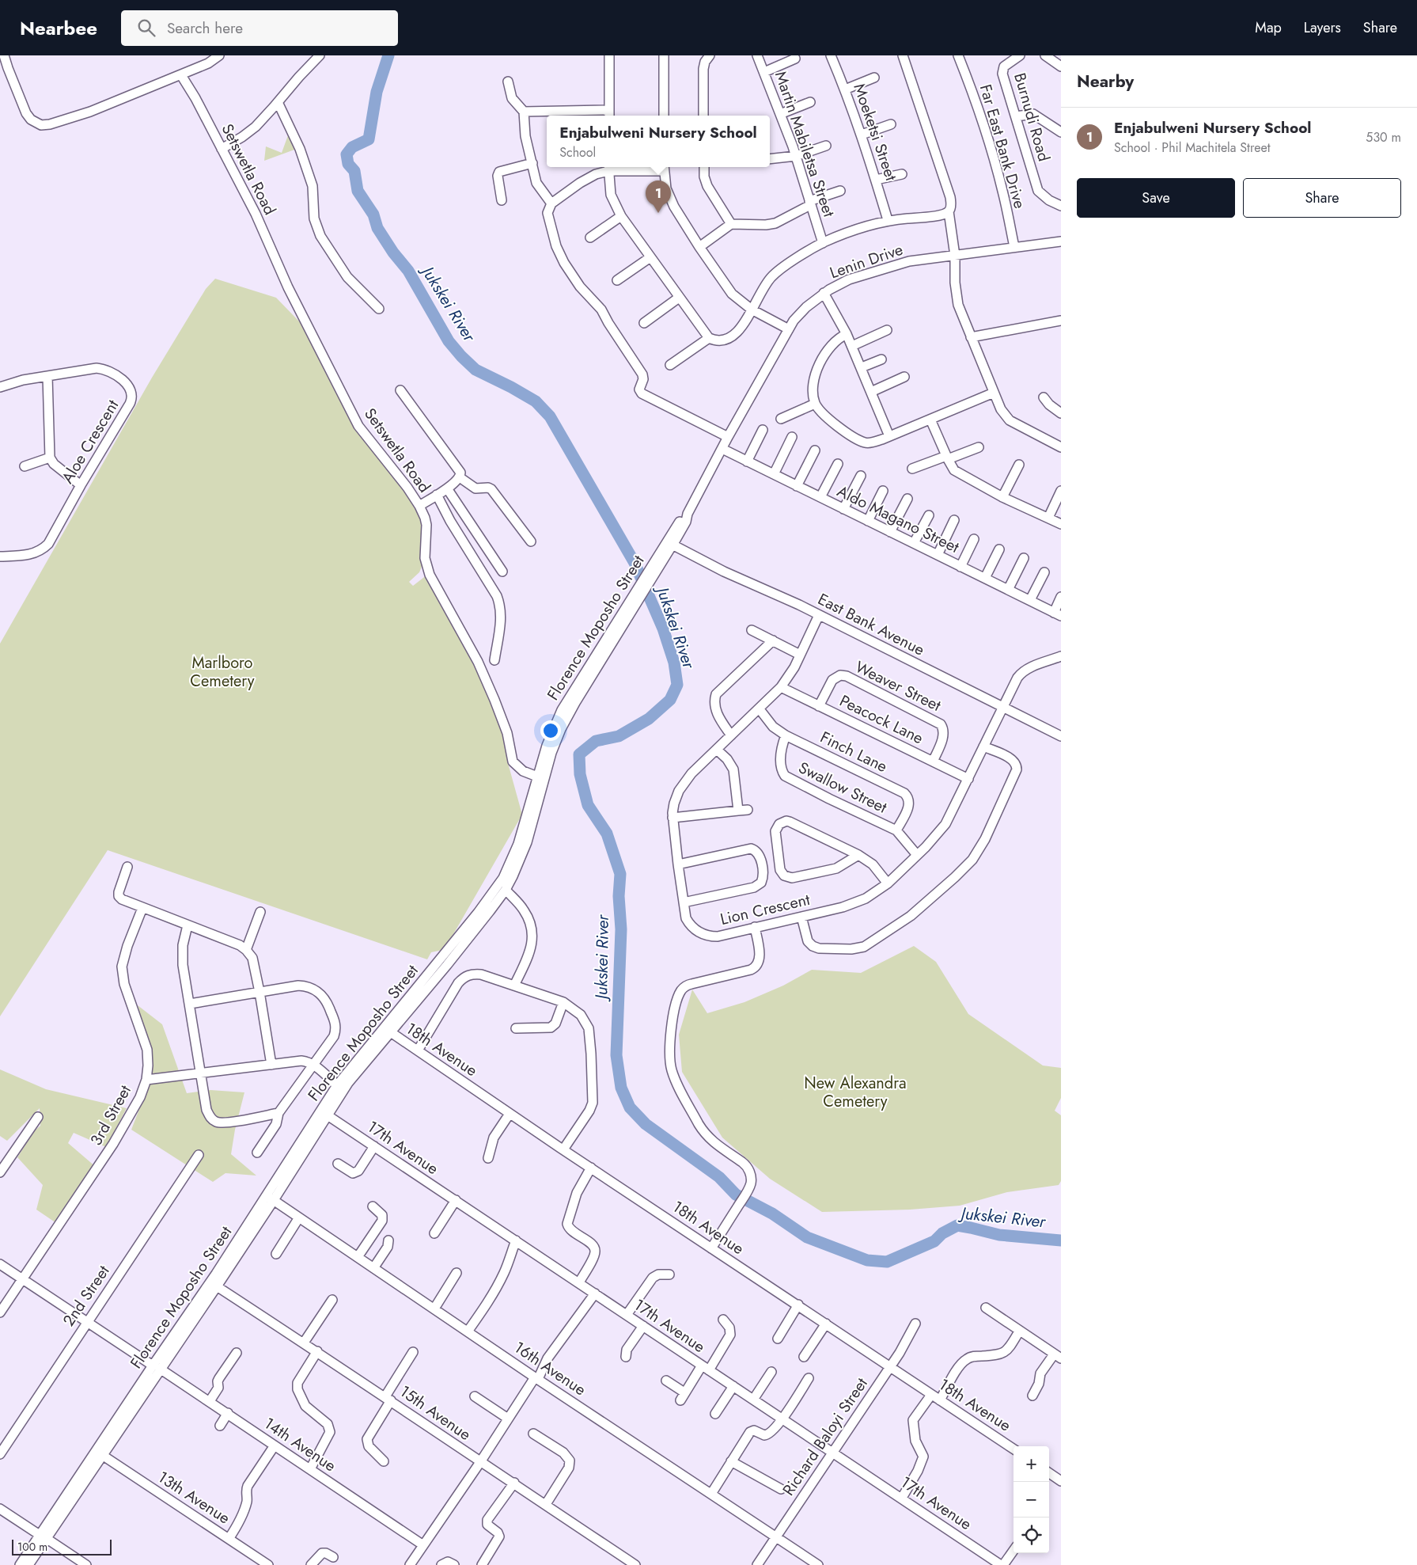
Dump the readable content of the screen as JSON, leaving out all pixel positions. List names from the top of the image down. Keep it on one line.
{"streets":{"street":["Burnudi Road","Moeketsi Street","Martin Mabiletsa Street","Far East Bank Drive","Setswetla Road","Lenin Drive","Aloe Crescent","Aldo Magano Street","East Bank Avenue","Florence Moposho Street","Weaver Street","Peacock Lane","Finch Lane","Swallow Street","Lion Crescent","18th Avenue","3rd Street","17th Avenue","2nd Street","16th Avenue","15th Avenue","Richard Baloyi Street","14th Avenue","13th Avenue"]},"crossings":[["Far East Bank Drive","Lenin Drive"],["Setswetla Road","Florence Moposho Street"],["Lenin Drive","Aldo Magano Street"],["Lenin Drive","East Bank Avenue"],["Lenin Drive","Florence Moposho Street"],["East Bank Avenue","Florence Moposho Street"],["East Bank Avenue","Lion Crescent"],["Florence Moposho Street","18th Avenue"],["Florence Moposho Street","17th Avenue"],["Florence Moposho Street","16th Avenue"],["Florence Moposho Street","15th Avenue"],["Florence Moposho Street","14th Avenue"],["Florence Moposho Street","13th Avenue"],["Weaver Street","Peacock Lane"],["Peacock Lane","Lion Crescent"],["Finch Lane","Swallow Street"],["Finch Lane","Lion Crescent"],["Swallow Street","Lion Crescent"],["18th Avenue","Richard Baloyi Street"],["3rd Street","14th Avenue"],["17th Avenue","Richard Baloyi Street"],["2nd Street","14th Avenue"],["16th Avenue","Richard Baloyi Street"]],"water":["Jukskei River"],"parks":["Marlboro Cemetery","New Alexandra Cemetery"],"scale_bar":"100 m","page":{"header":"Nearbee","search":"Search here","nav":["Map","Layers","Share"],"heading":"Nearby","list":[{"mark":"1","name":"Enjabulweni Nursery School","note":"School · Phil Machitela Street","value":"530 m"}],"popup":["Enjabulweni Nursery School","School"],"buttons":["Save","Share"],"pins":"1","map_buttons":["+","−"],"scale":"100 m"}}
